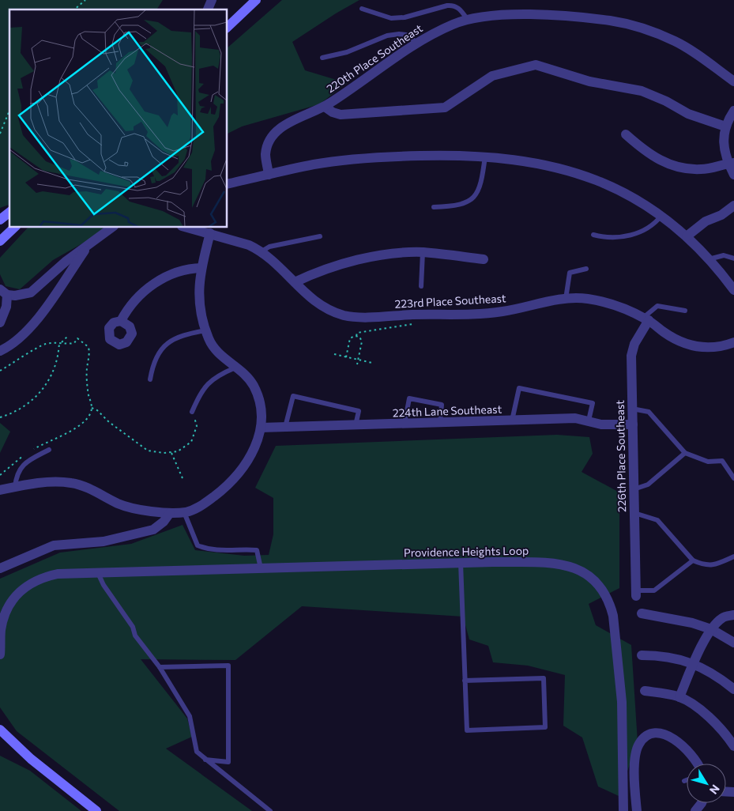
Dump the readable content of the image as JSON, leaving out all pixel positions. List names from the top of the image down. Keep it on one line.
{"streets":{"street":["220th Place Southeast","223rd Place Southeast","224th Lane Southeast","226th Place Southeast","Providence Heights Loop"]},"crossings":[["223rd Place Southeast","226th Place Southeast"],["224th Lane Southeast","226th Place Southeast"]],"north":"bottom right"}
